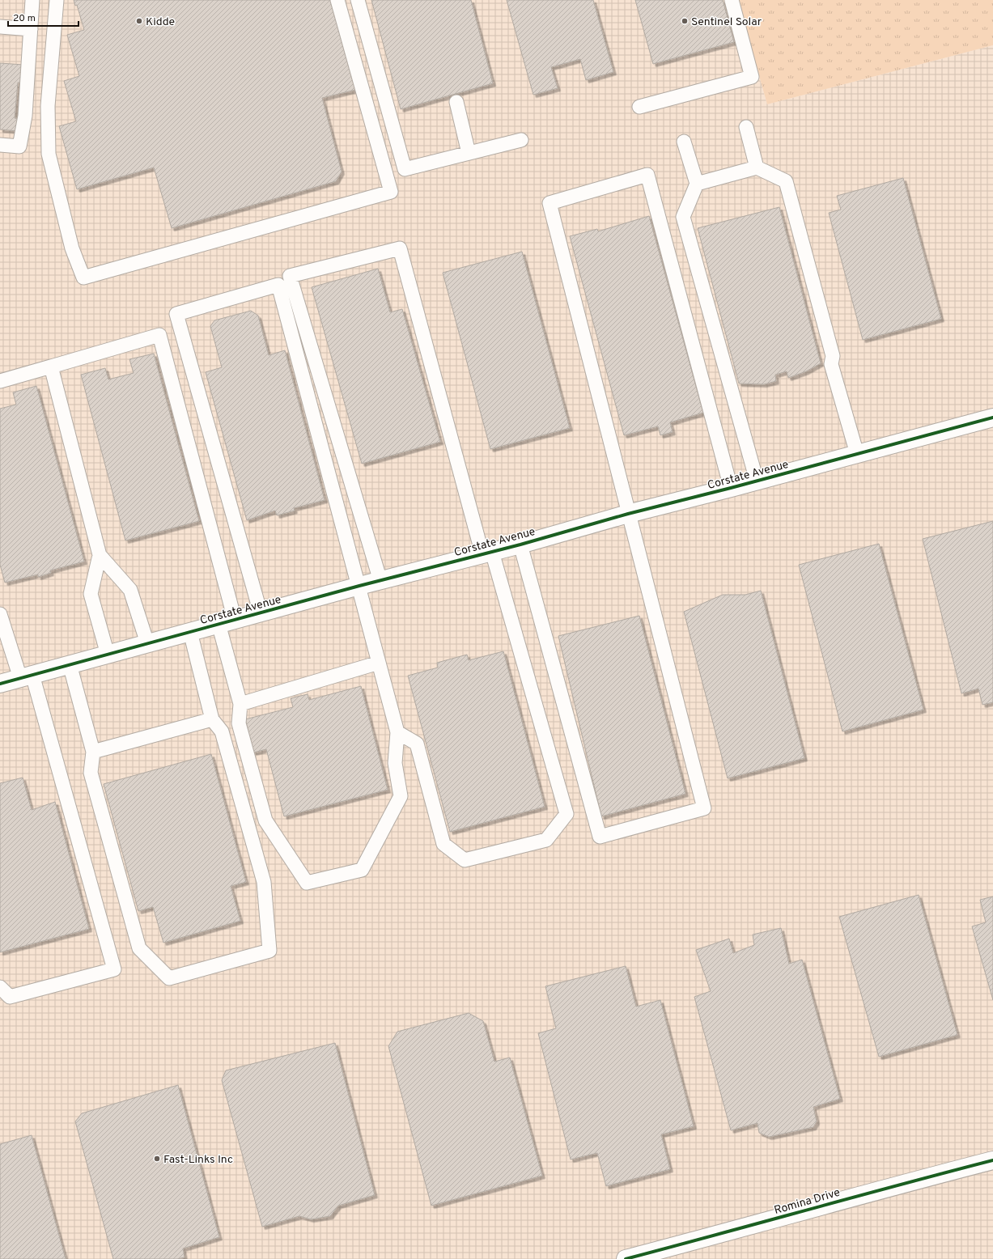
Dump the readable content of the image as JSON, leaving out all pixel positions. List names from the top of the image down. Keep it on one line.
{"streets":{"street":["Corstate Avenue","Romina Drive"]},"places":["Kidde","Sentinel Solar","Fast-Links Inc"],"scale_bar":"20 m"}
